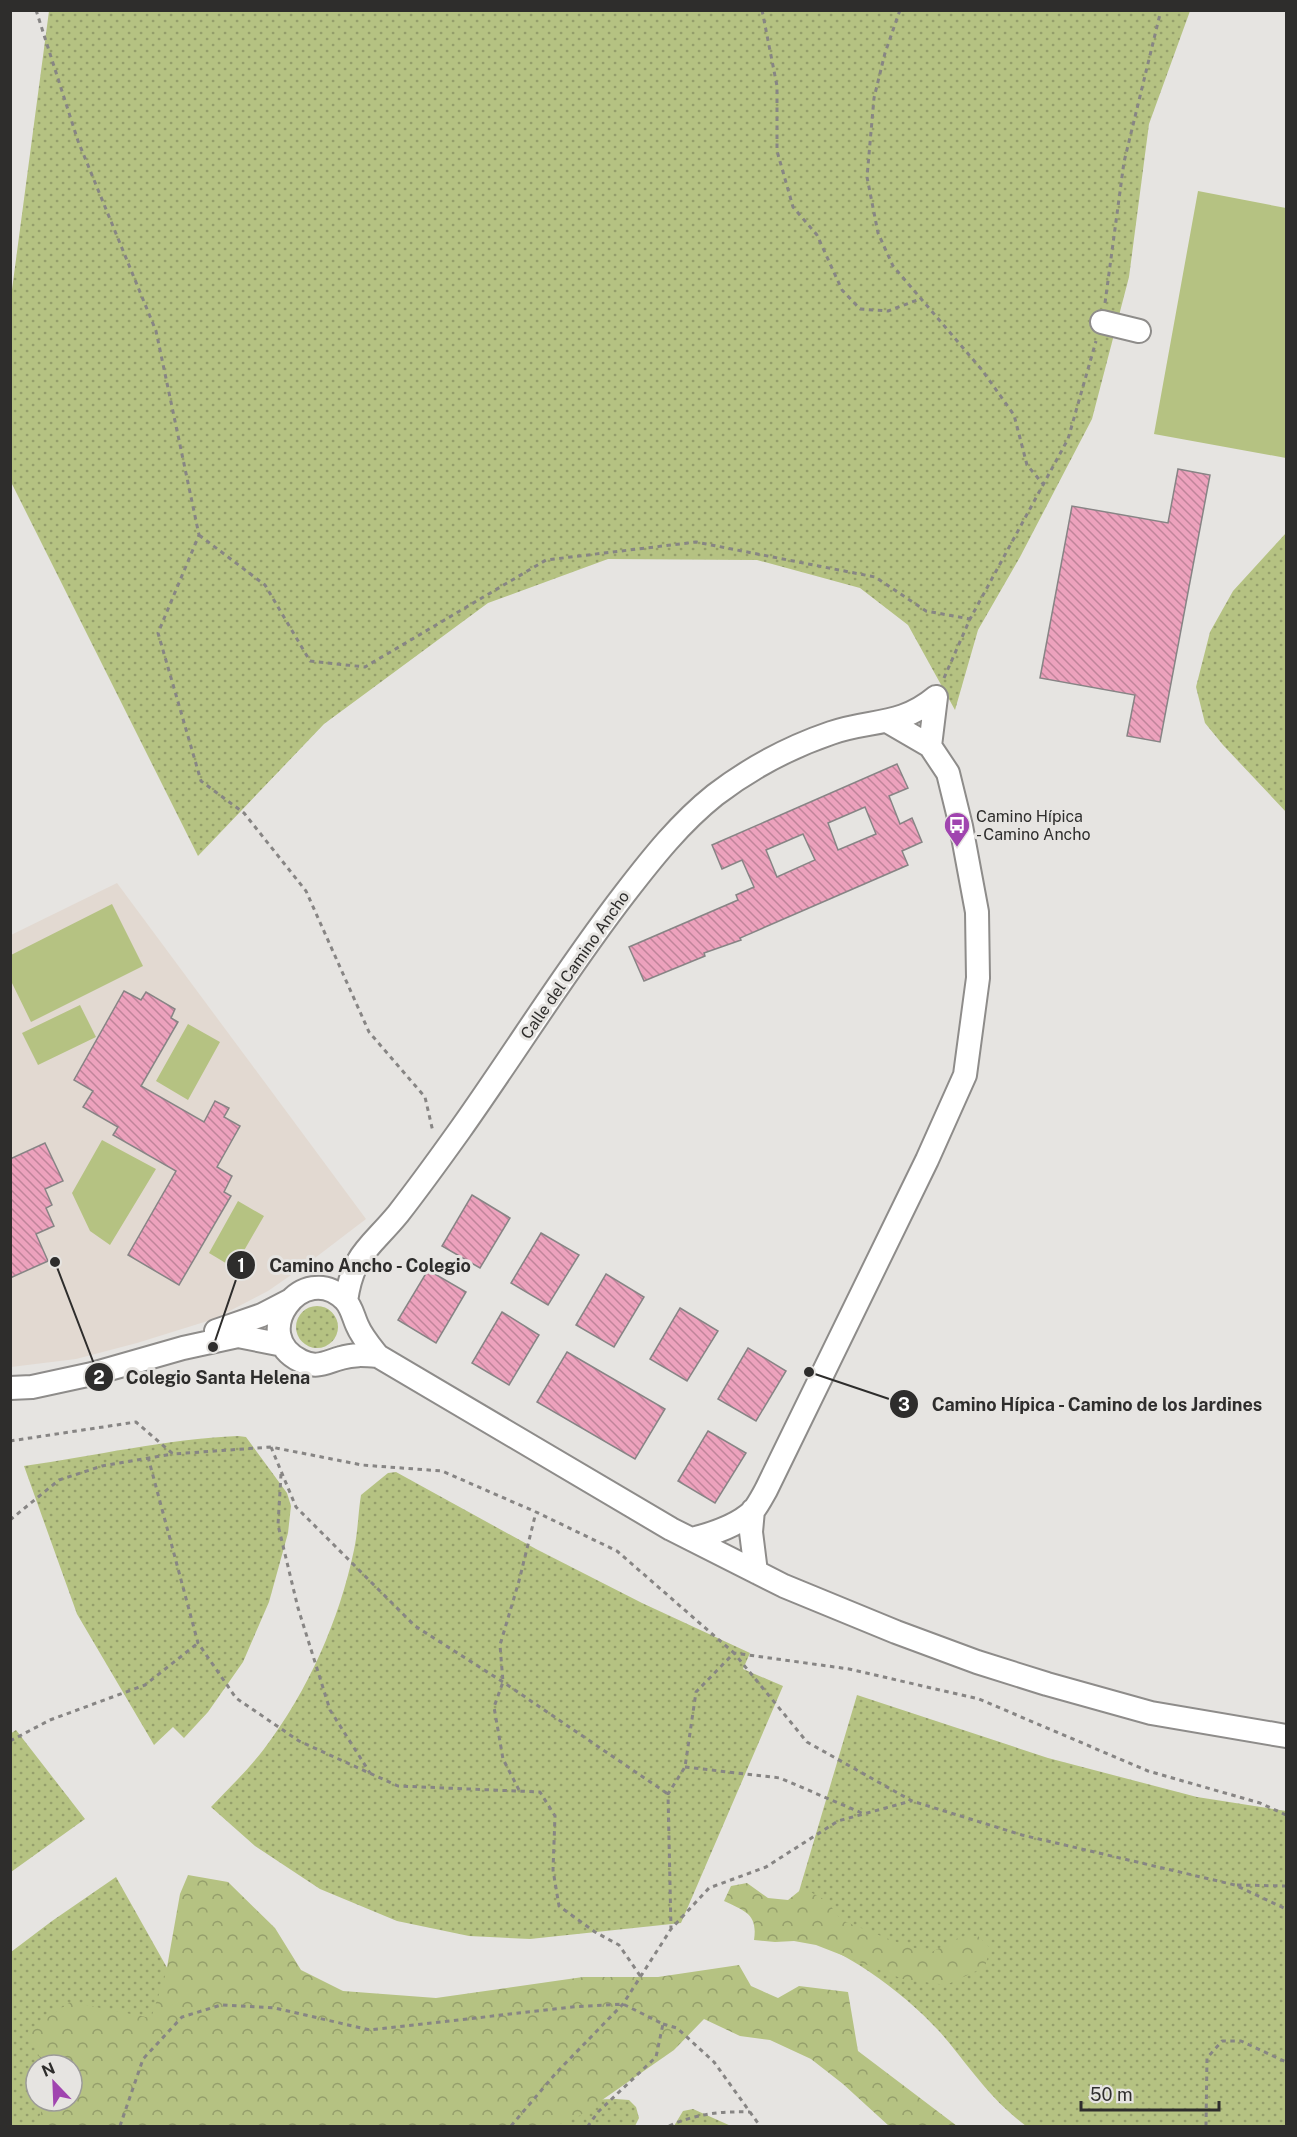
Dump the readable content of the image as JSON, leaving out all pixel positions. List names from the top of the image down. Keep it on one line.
{"streets":{"street":["Calle del Camino Ancho"]},"places":{"bus stop":["Camino Hípica - Camino Ancho"],"other":["Colegio Santa Helena","Camino Ancho - Colegio","Camino Hípica - Camino de los Jardines"]},"scale_bar":"50 m","north":"top left"}
